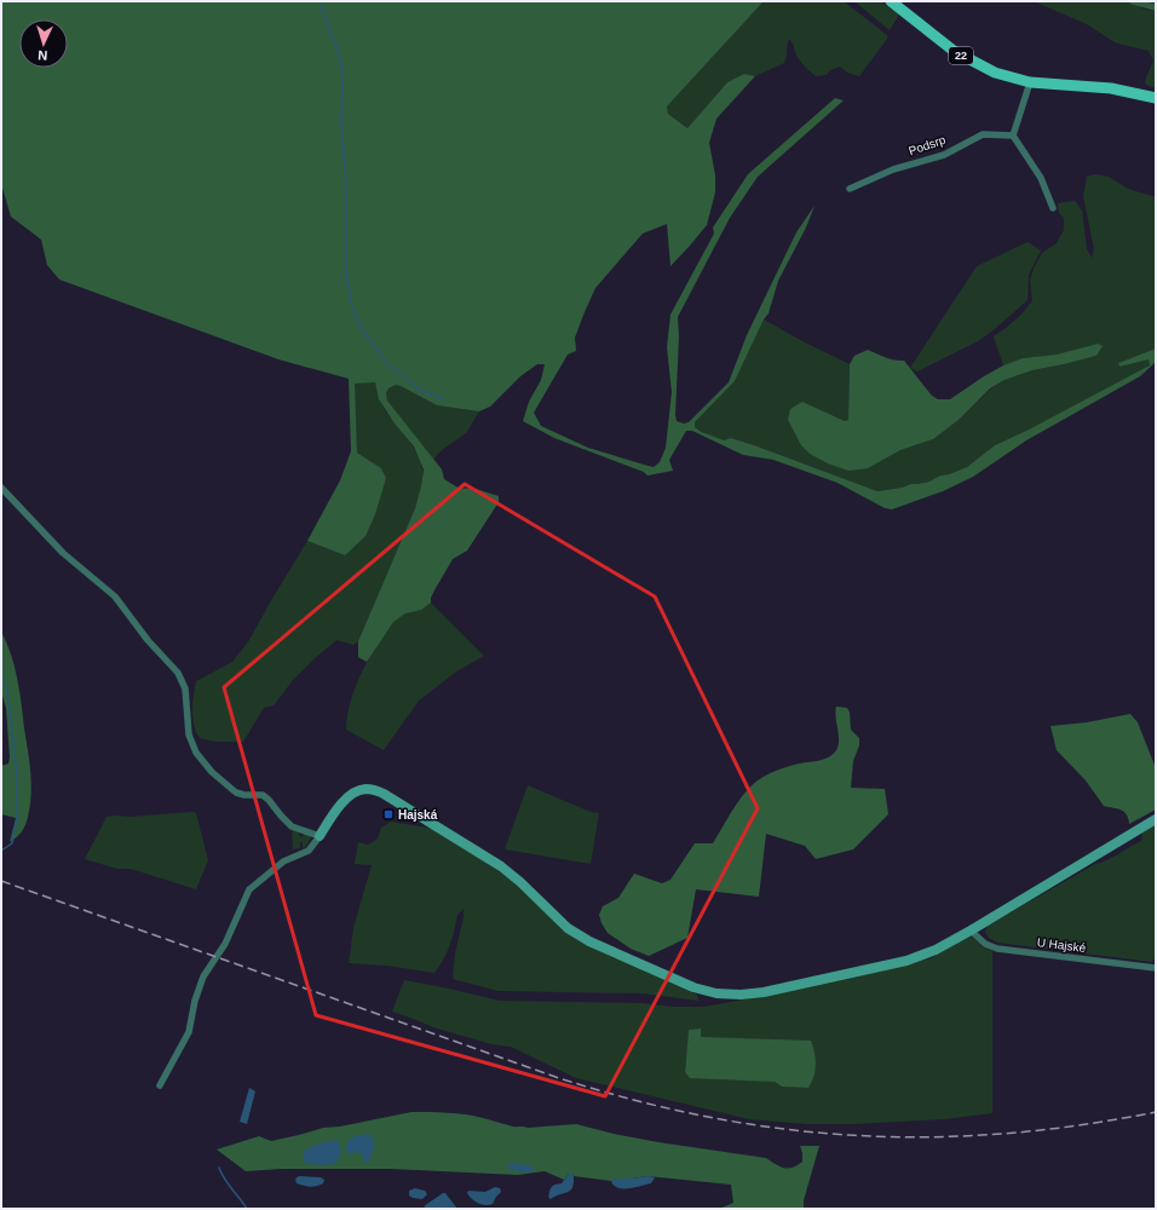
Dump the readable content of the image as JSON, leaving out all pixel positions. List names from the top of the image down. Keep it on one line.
{"streets":{"main road":["22"],"street":["Podsrp","U Hajské"]},"places":{"transit":["Hajská"]},"north":"bottom"}
